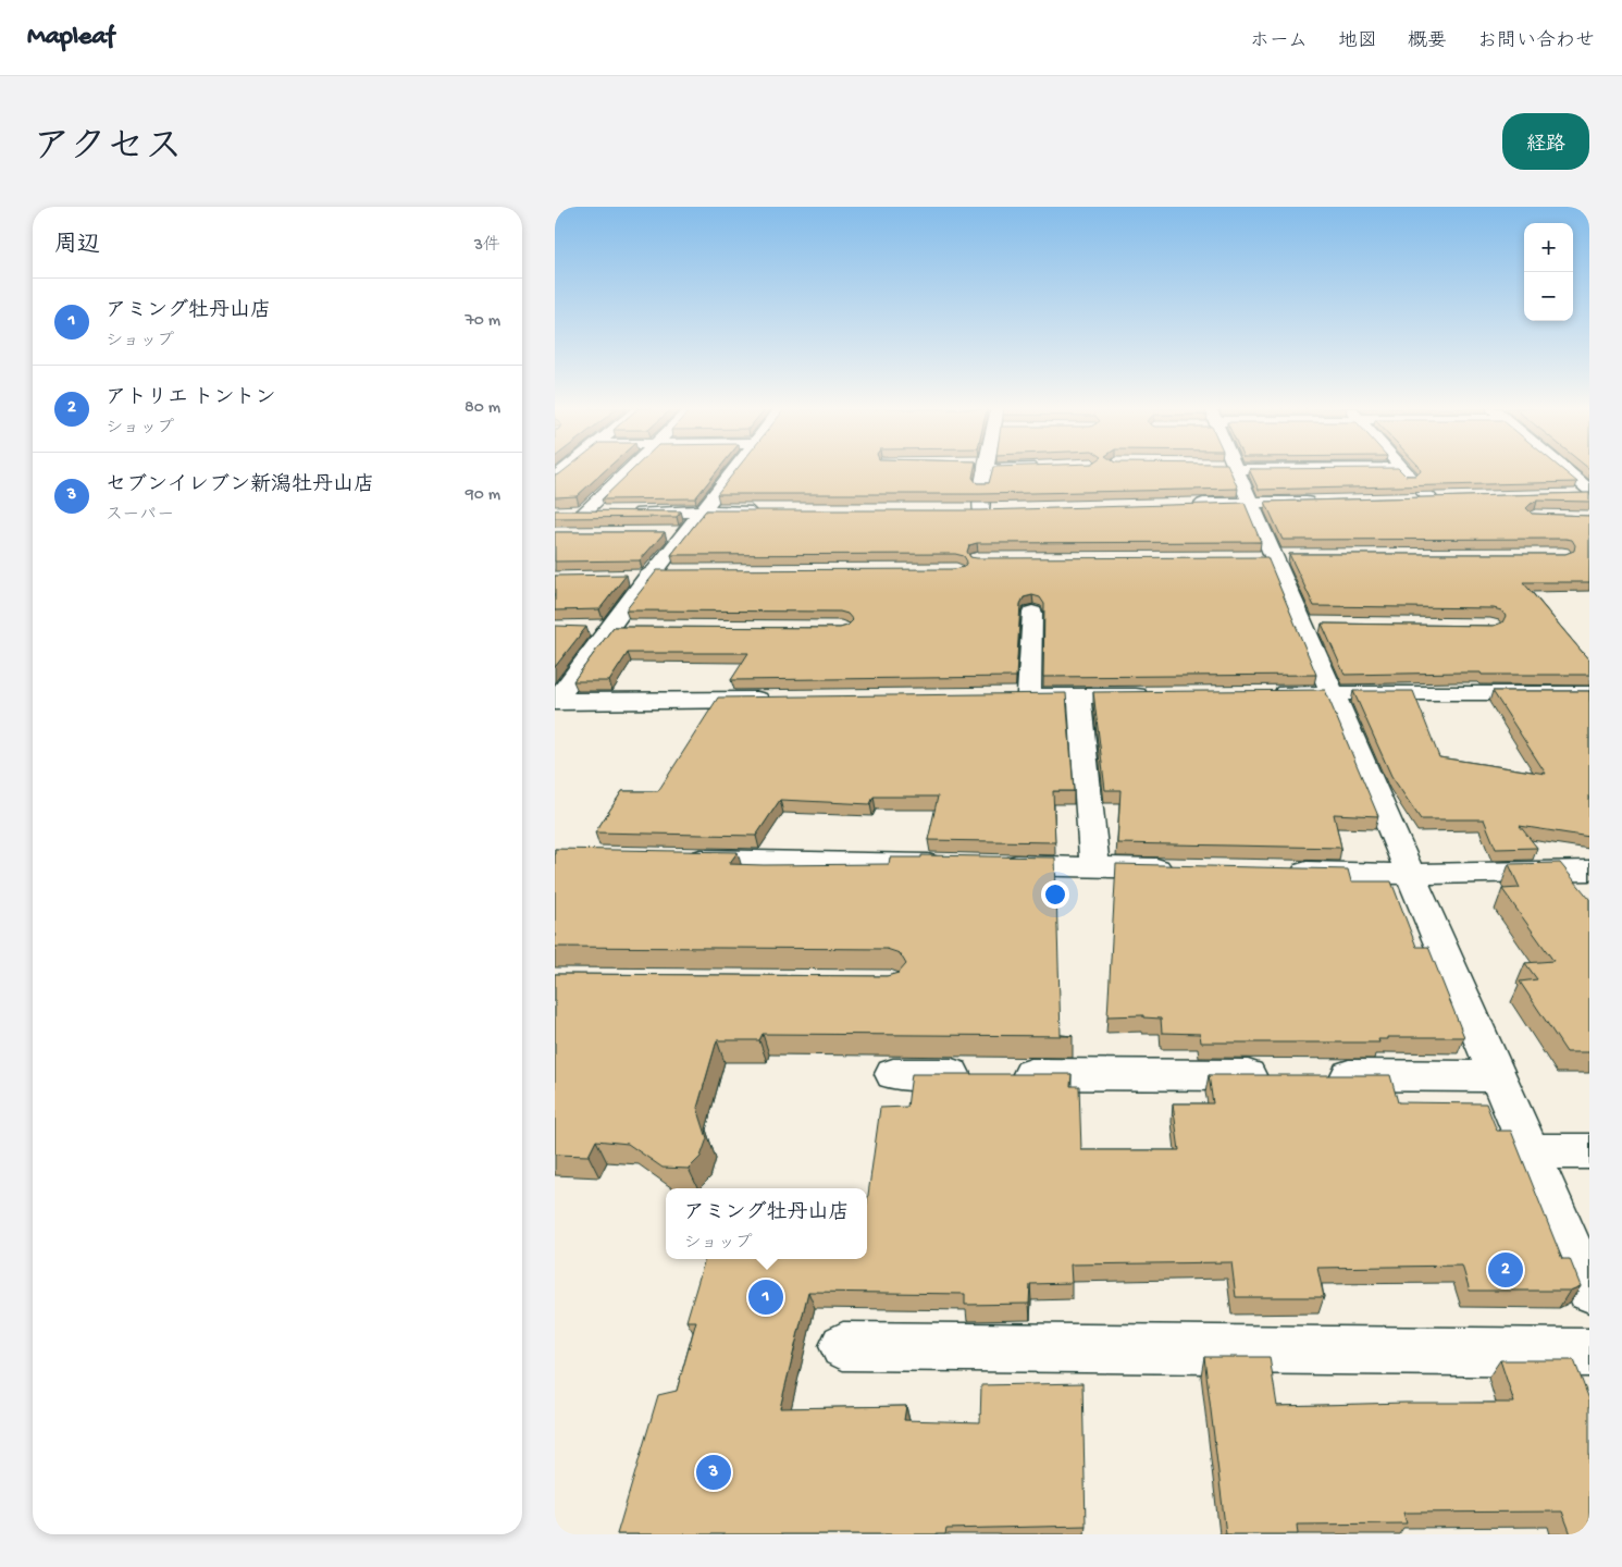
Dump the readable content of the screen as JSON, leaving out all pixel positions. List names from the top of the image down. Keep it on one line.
{"page":{"header":"Mapleaf","nav":["ホーム","地図","概要","お問い合わせ"],"title":"アクセス","buttons":"経路","heading":["周辺","3件"],"map_buttons":["+","−"],"list":[{"mark":"1","name":"アミング牡丹山店","note":"ショップ","value":"70 m"},{"mark":"2","name":"アトリエ トントン","note":"ショップ","value":"80 m"},{"mark":"3","name":"セブンイレブン新潟牡丹山店","note":"スーパー","value":"90 m"}],"popup":["アミング牡丹山店","ショップ"],"pins":["2","1","3"]}}
